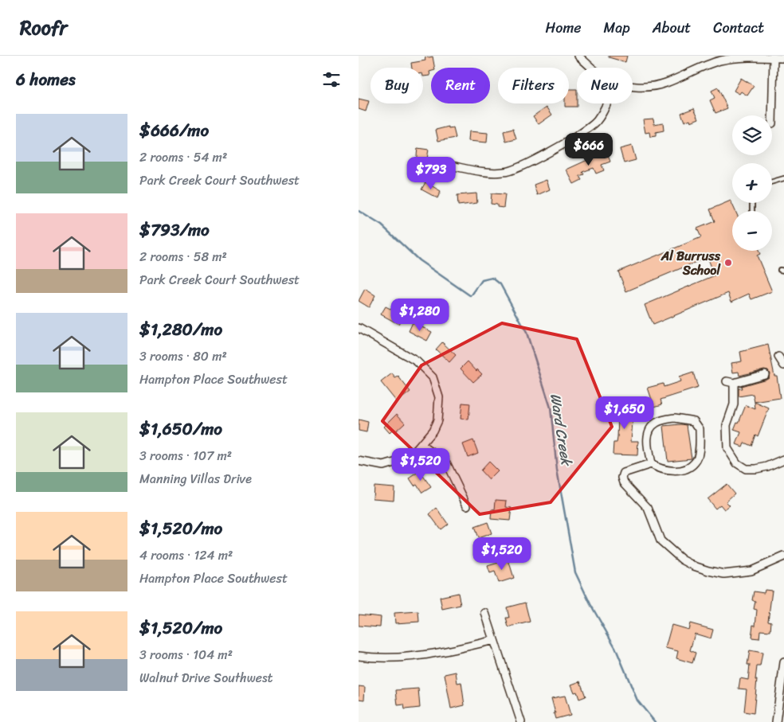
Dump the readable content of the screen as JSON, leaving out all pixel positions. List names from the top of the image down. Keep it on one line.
{"water":["Ward Creek"],"places":["Al Burruss School"],"page":{"header":"Roofr","nav":["Home","Map","About","Contact"],"heading":"6 homes","chip":["Buy","Rent","Filters","New"],"list":[{"name":"$666/mo","note":"2 rooms · 54 m² · Park Creek Court Southwest"},{"name":"$793/mo","note":"2 rooms · 58 m² · Park Creek Court Southwest"},{"name":"$1,280/mo","note":"3 rooms · 80 m² · Hampton Place Southwest"},{"name":"$1,650/mo","note":"3 rooms · 107 m² · Manning Villas Drive"},{"name":"$1,520/mo","note":"4 rooms · 124 m² · Hampton Place Southwest"},{"name":"$1,520/mo","note":"3 rooms · 104 m² · Walnut Drive Southwest"}],"map_buttons":["+","−"],"price":["$666","$793","$1,280","$1,650","$1,520","$1,520"]}}
